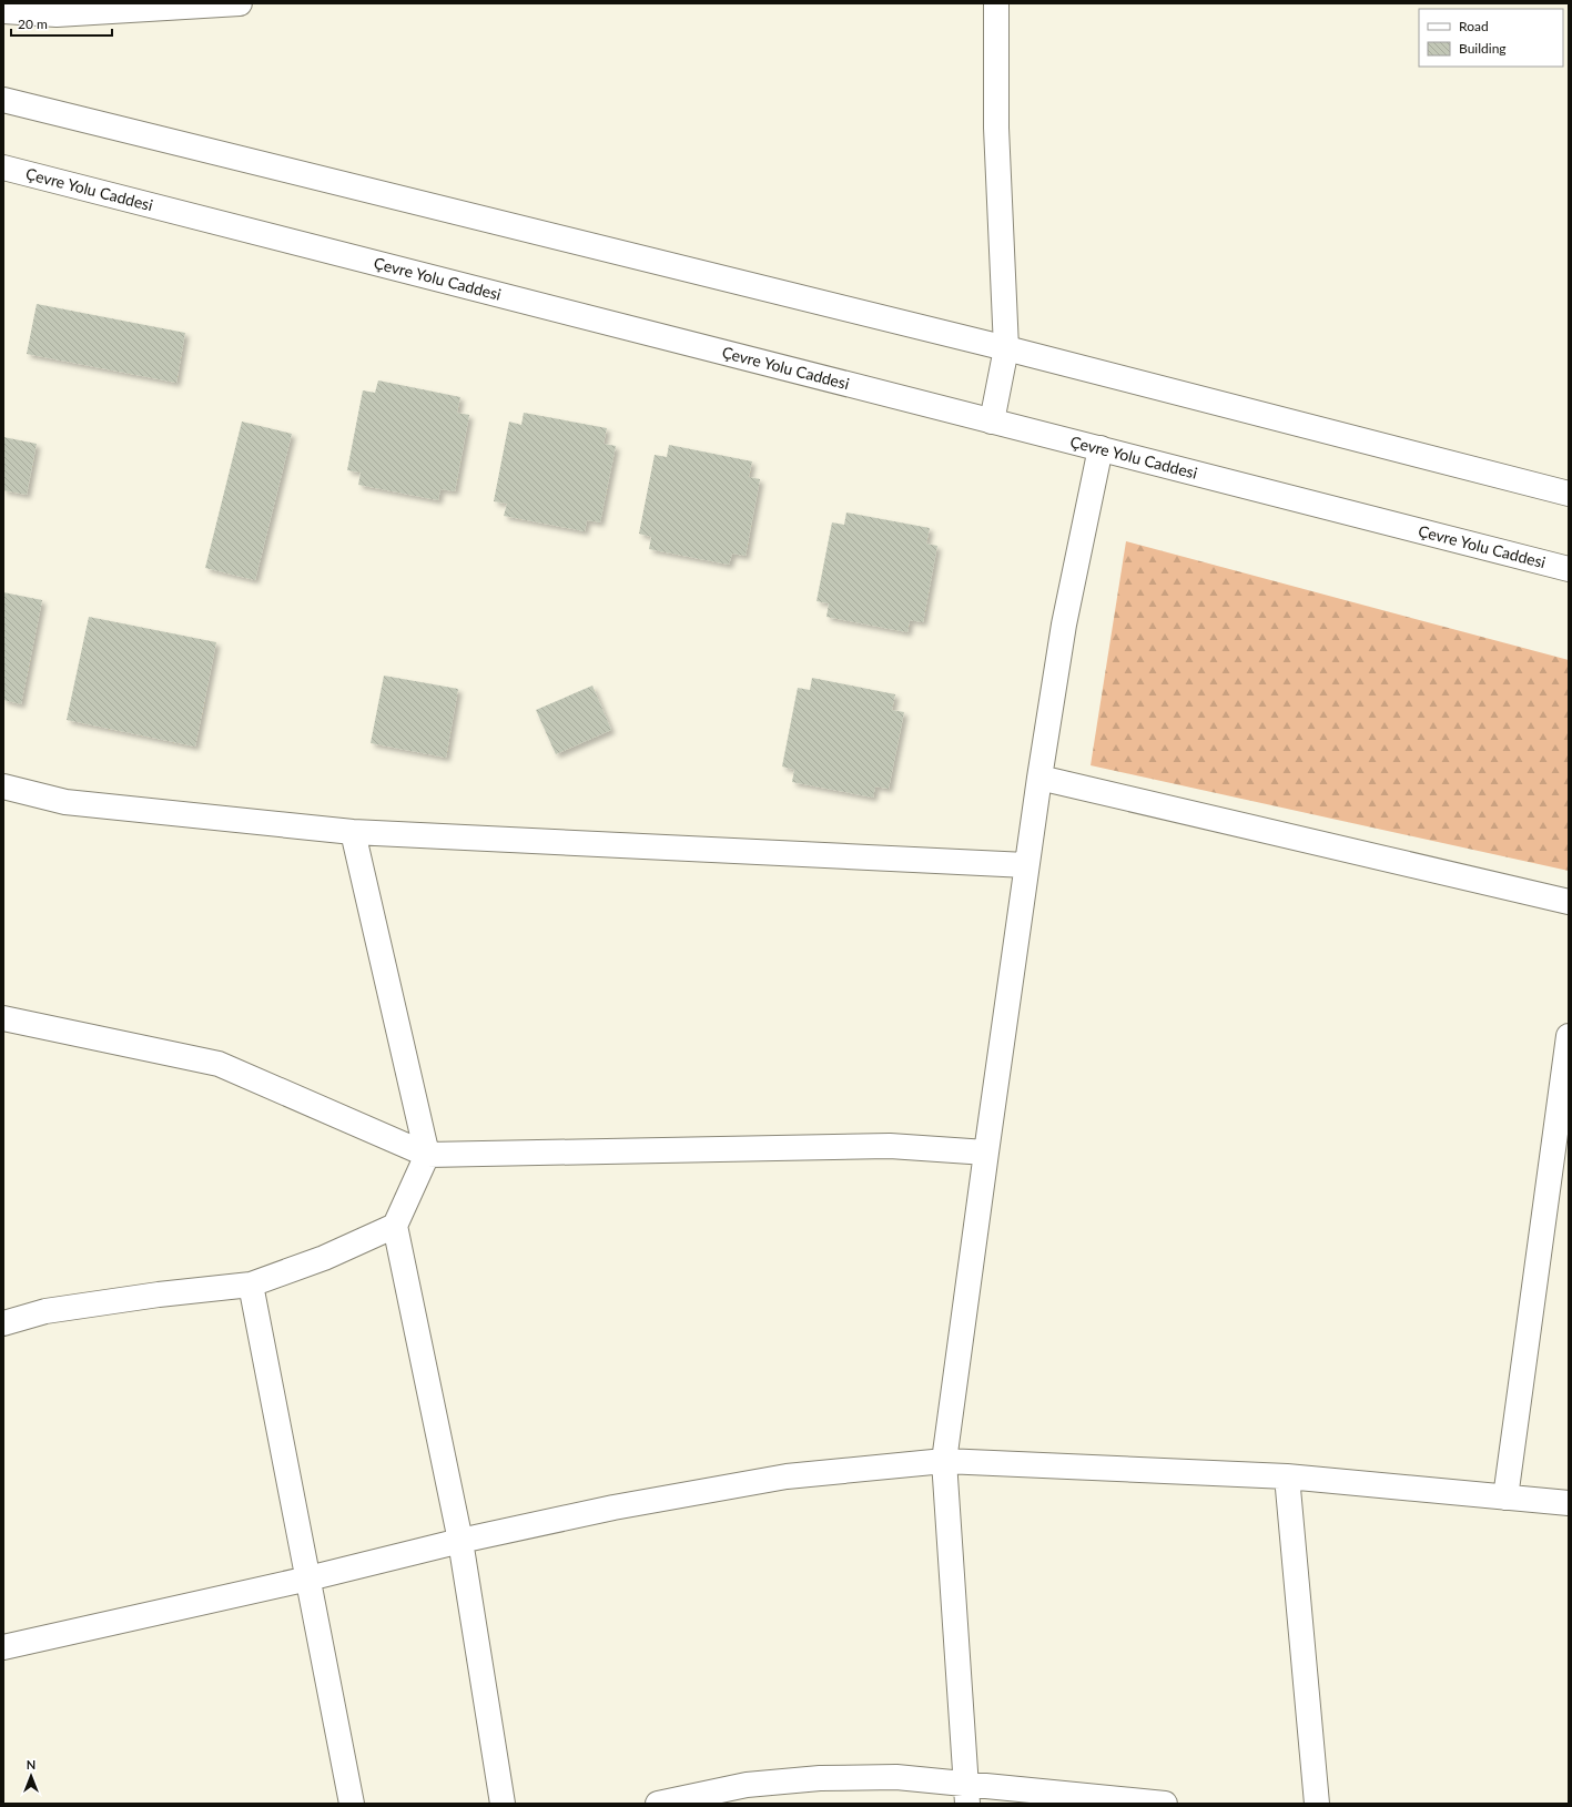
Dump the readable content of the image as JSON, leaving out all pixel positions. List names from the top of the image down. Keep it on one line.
{"streets":{"street":["Çevre Yolu Caddesi"]},"legend":["Road","Building"],"scale_bar":"20 m","north":"top"}
